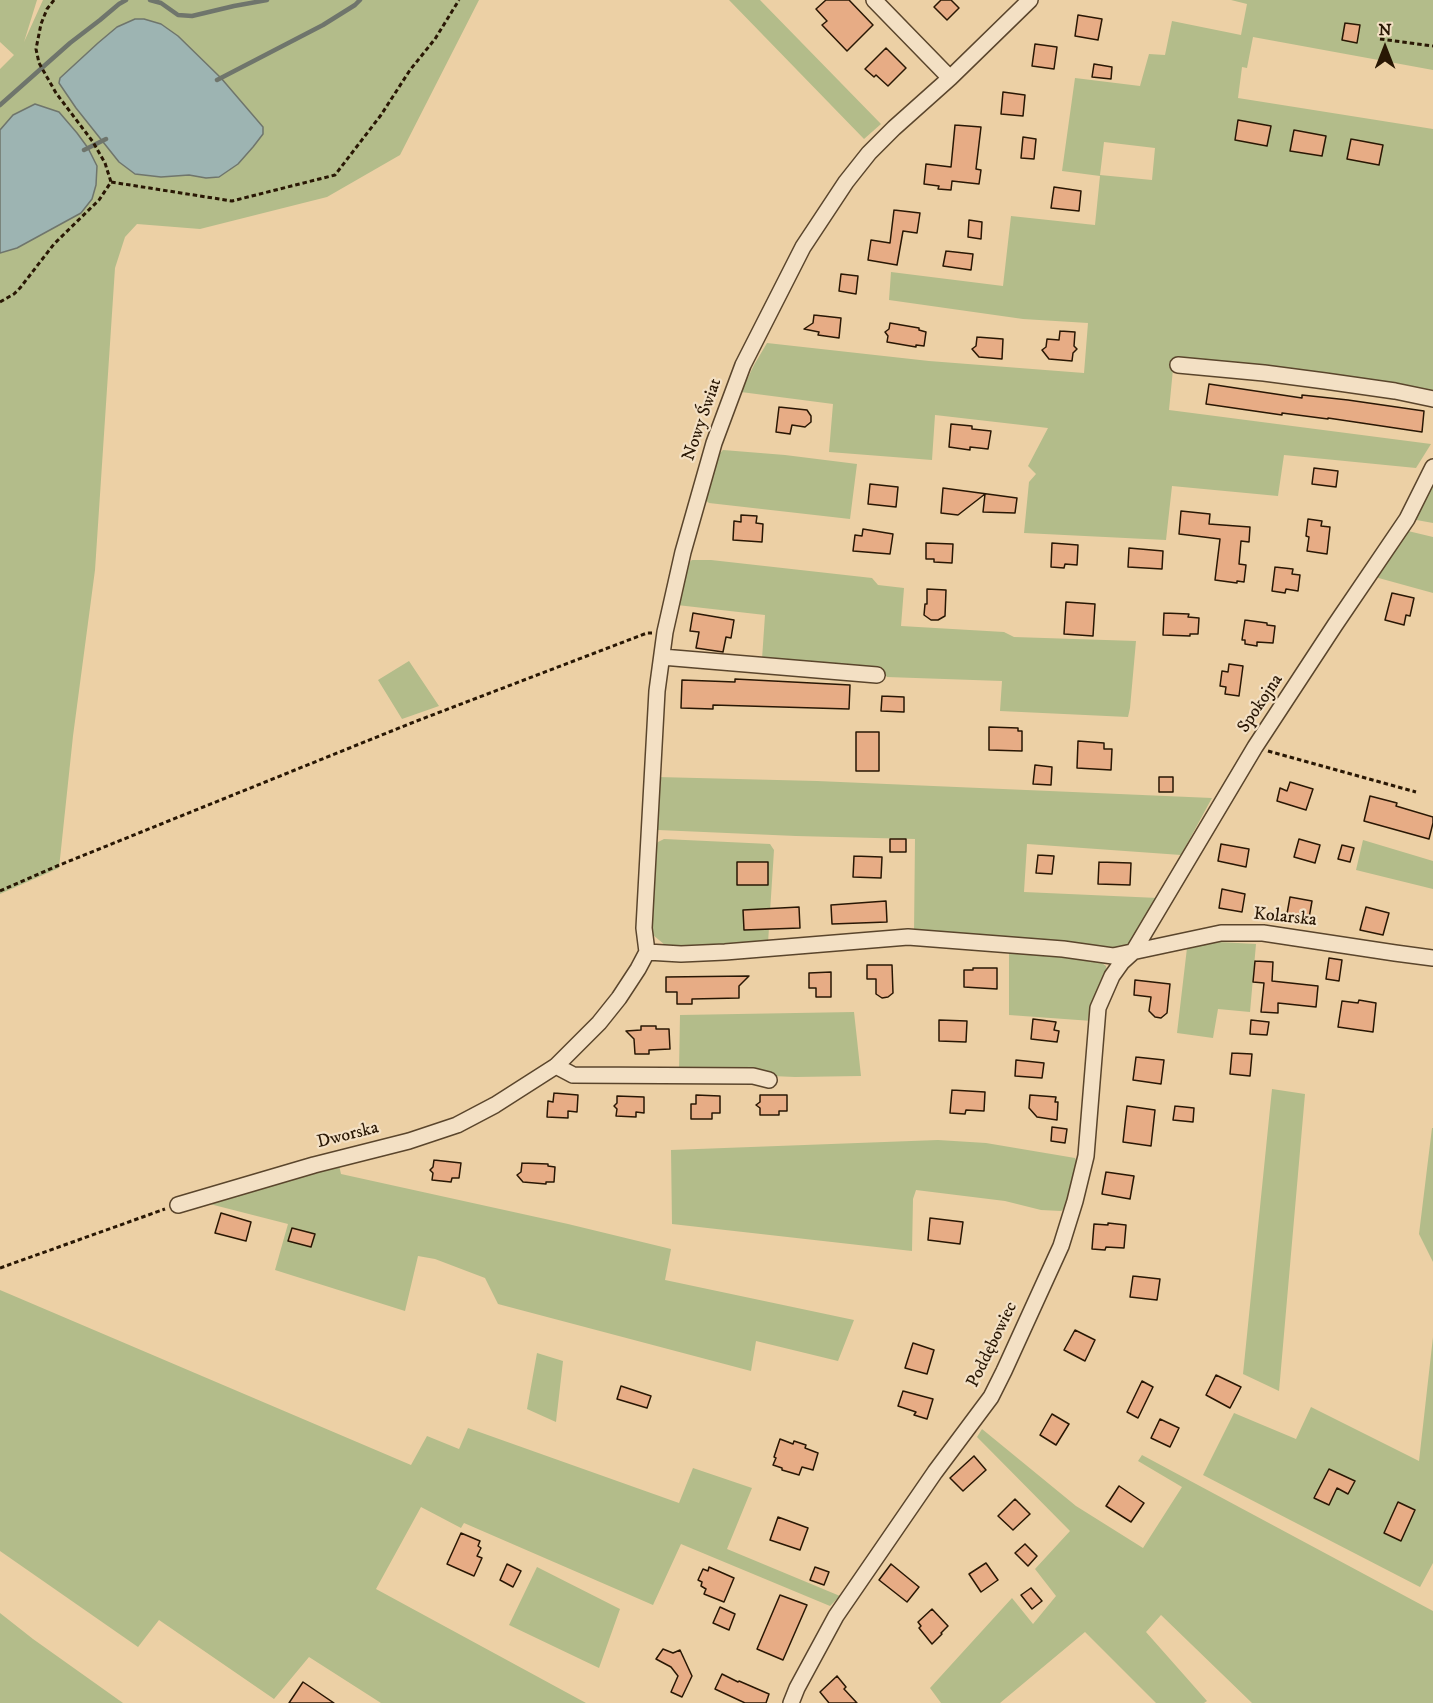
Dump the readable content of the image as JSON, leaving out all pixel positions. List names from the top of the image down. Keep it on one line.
{"streets":{"street":["Nowy Świat","Spokojna","Kolarska","Dworska","Poddębowiec"]},"crossings":[["Nowy Świat","Kolarska"],["Nowy Świat","Dworska"],["Spokojna","Kolarska"],["Spokojna","Poddębowiec"],["Kolarska","Dworska"],["Kolarska","Poddębowiec"]],"north":"top"}
